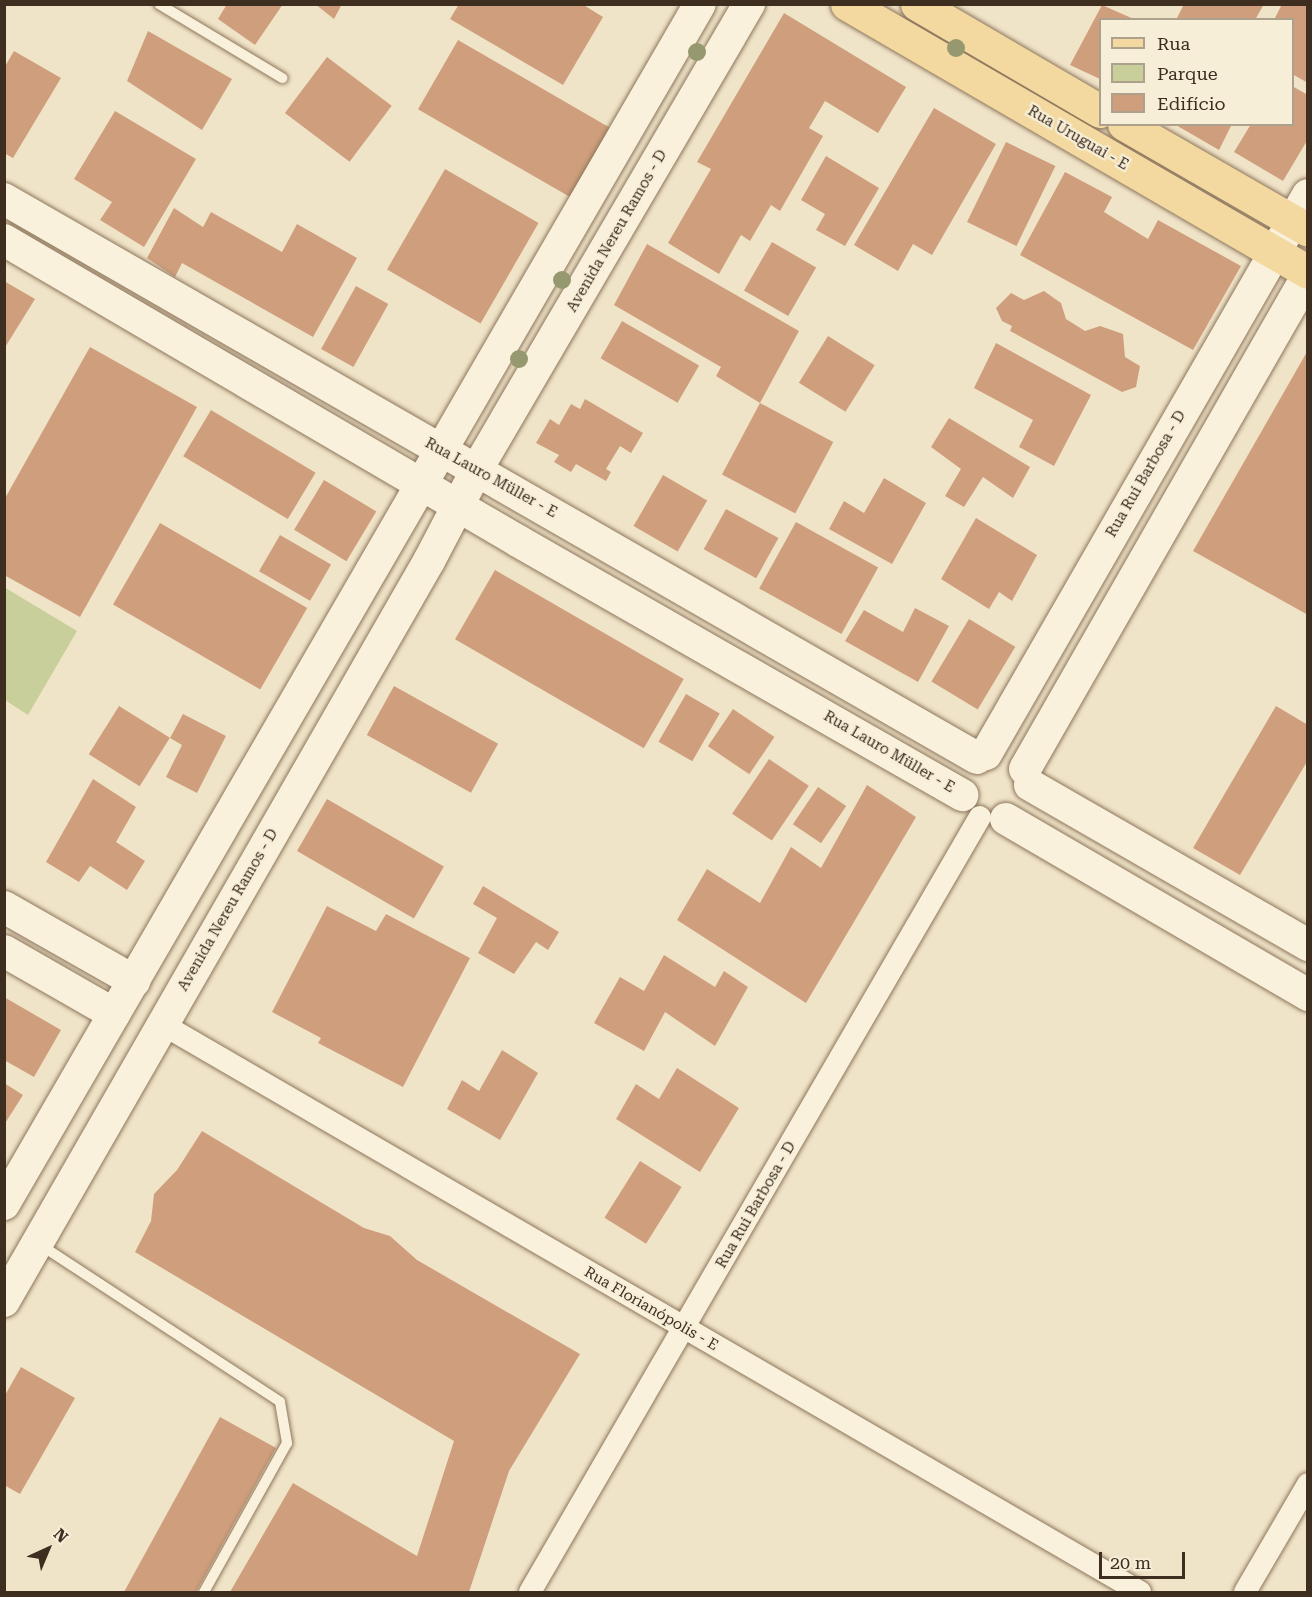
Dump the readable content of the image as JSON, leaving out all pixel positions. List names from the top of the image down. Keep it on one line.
{"streets":{"main road":["Rua Uruguai - E"],"street":["Avenida Nereu Ramos - D","Rua Rui Barbosa - D","Rua Lauro Müller - E","Rua Florianópolis - E"]},"crossings":[["Rua Uruguai - E","Rua Rui Barbosa - D"],["Avenida Nereu Ramos - D","Rua Lauro Müller - E"],["Avenida Nereu Ramos - D","Rua Florianópolis - E"],["Rua Rui Barbosa - D","Rua Lauro Müller - E"],["Rua Rui Barbosa - D","Rua Florianópolis - E"]],"legend":["Rua","Parque","Edifício"],"scale_bar":"20 m","north":"top right"}
